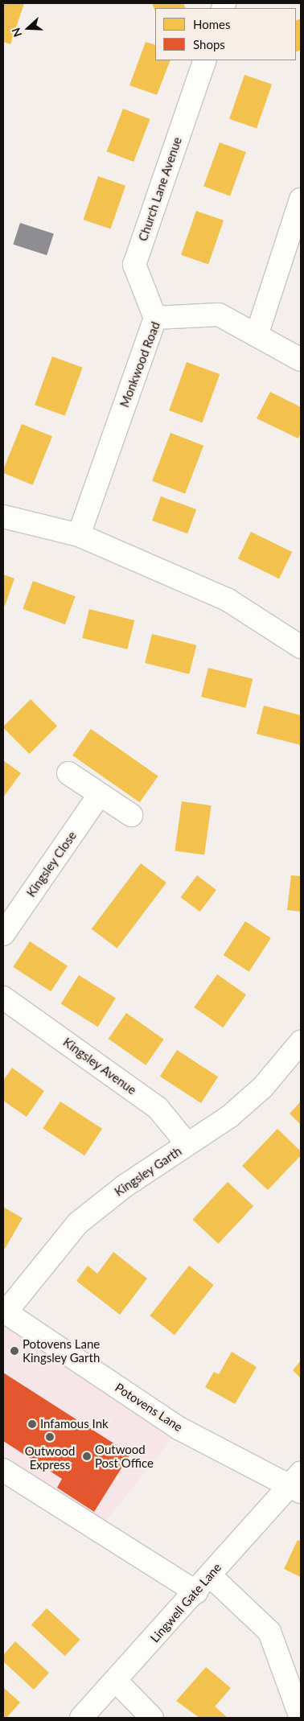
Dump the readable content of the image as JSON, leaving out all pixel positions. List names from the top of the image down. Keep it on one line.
{"streets":{"street":["Church Lane Avenue","Monkwood Road","Kingsley Close","Kingsley Avenue","Kingsley Garth","Potovens Lane","Lingwell Gate Lane"]},"crossings":[["Church Lane Avenue","Monkwood Road"],["Kingsley Avenue","Kingsley Garth"],["Kingsley Garth","Potovens Lane"],["Potovens Lane","Lingwell Gate Lane"]],"places":["Potovens Lane Kingsley Garth","Infamous Ink","Outwood Express","Outwood Post Office"],"legend":["Homes","Shops"],"north":"left"}
